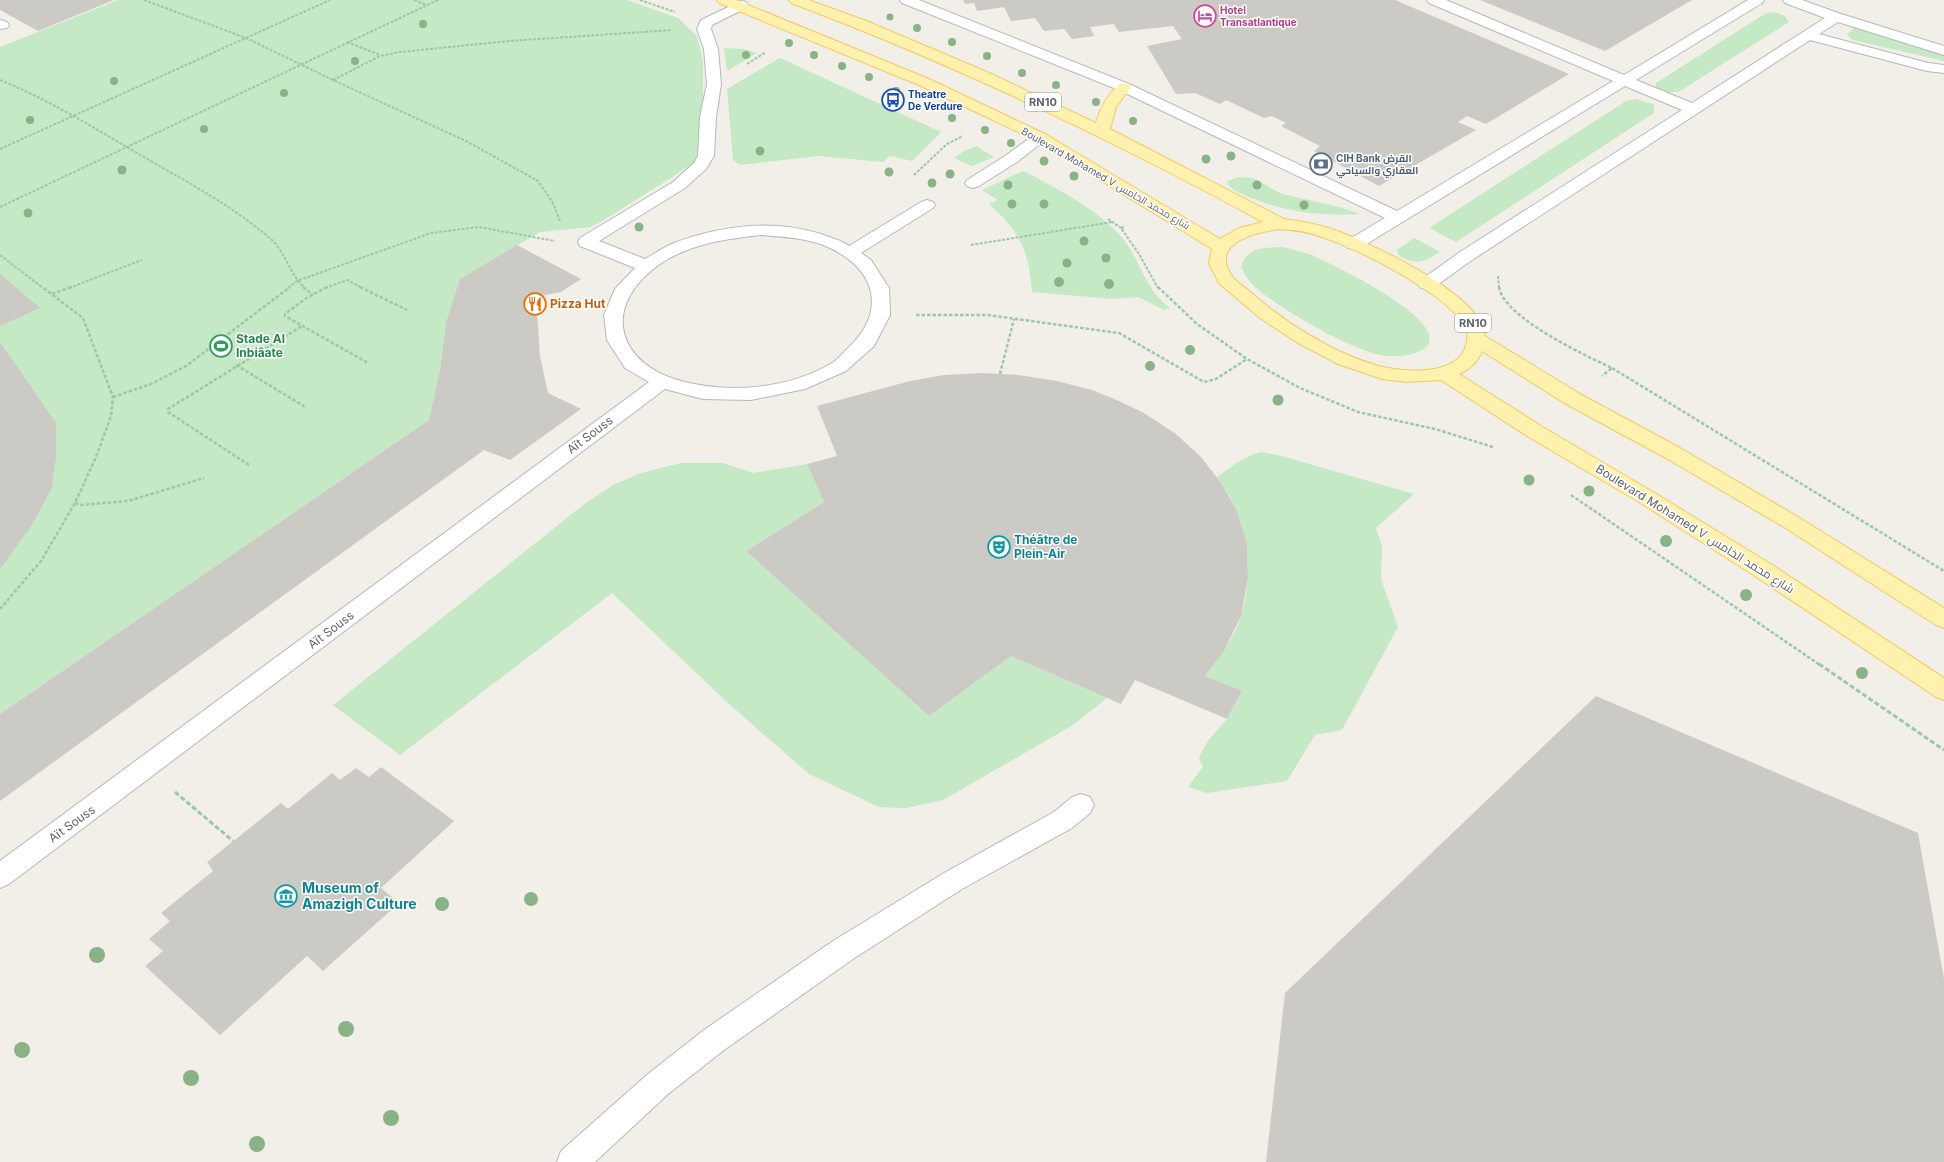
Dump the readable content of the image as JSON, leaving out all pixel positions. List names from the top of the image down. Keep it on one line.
{"streets":{"main road":["RN10","Boulevard Mohamed V شارع محمد الخامس"],"street":["Aït Souss"]},"crossings":[["RN10","Boulevard Mohamed V شارع محمد الخامس"]],"places":{"hotel":["Hotel Transatlantique"],"bus stop":["Theatre De Verdure"],"bank":["CIH Bank القرض العقاري والسياحي"],"restaurant":["Pizza Hut"],"sports":["Stade Al Inbiâate"],"theatre":["Théâtre de Plein-Air"],"museum":["Museum of Amazigh Culture"]}}
